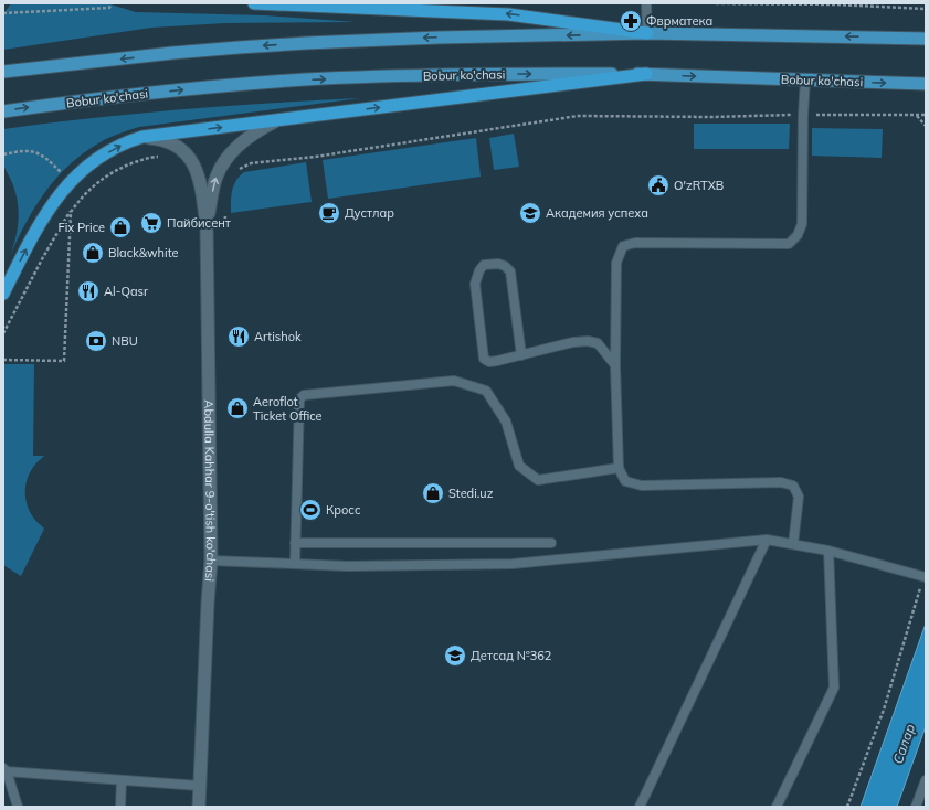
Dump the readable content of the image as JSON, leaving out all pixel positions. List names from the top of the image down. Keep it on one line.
{"streets":{"main road":["Bobur ko'chasi"],"street":["Abdulla Kahhar 9-o'tish ko'chasi"]},"water":["Салар"],"places":{"pharmacy":["Фврматека"],"public building":["O'zRTXB"],"cafe":["Дустлар"],"school or university":["Академия успеха","Детсад №362"],"supermarket":["Пайбисент"],"shop":["Fix Price","Black&white","Aeroflot Ticket Office","Stedi.uz"],"restaurant":["Al-Qasr","Artishok"],"bank":["NBU"],"sports":["Кросс"]}}
